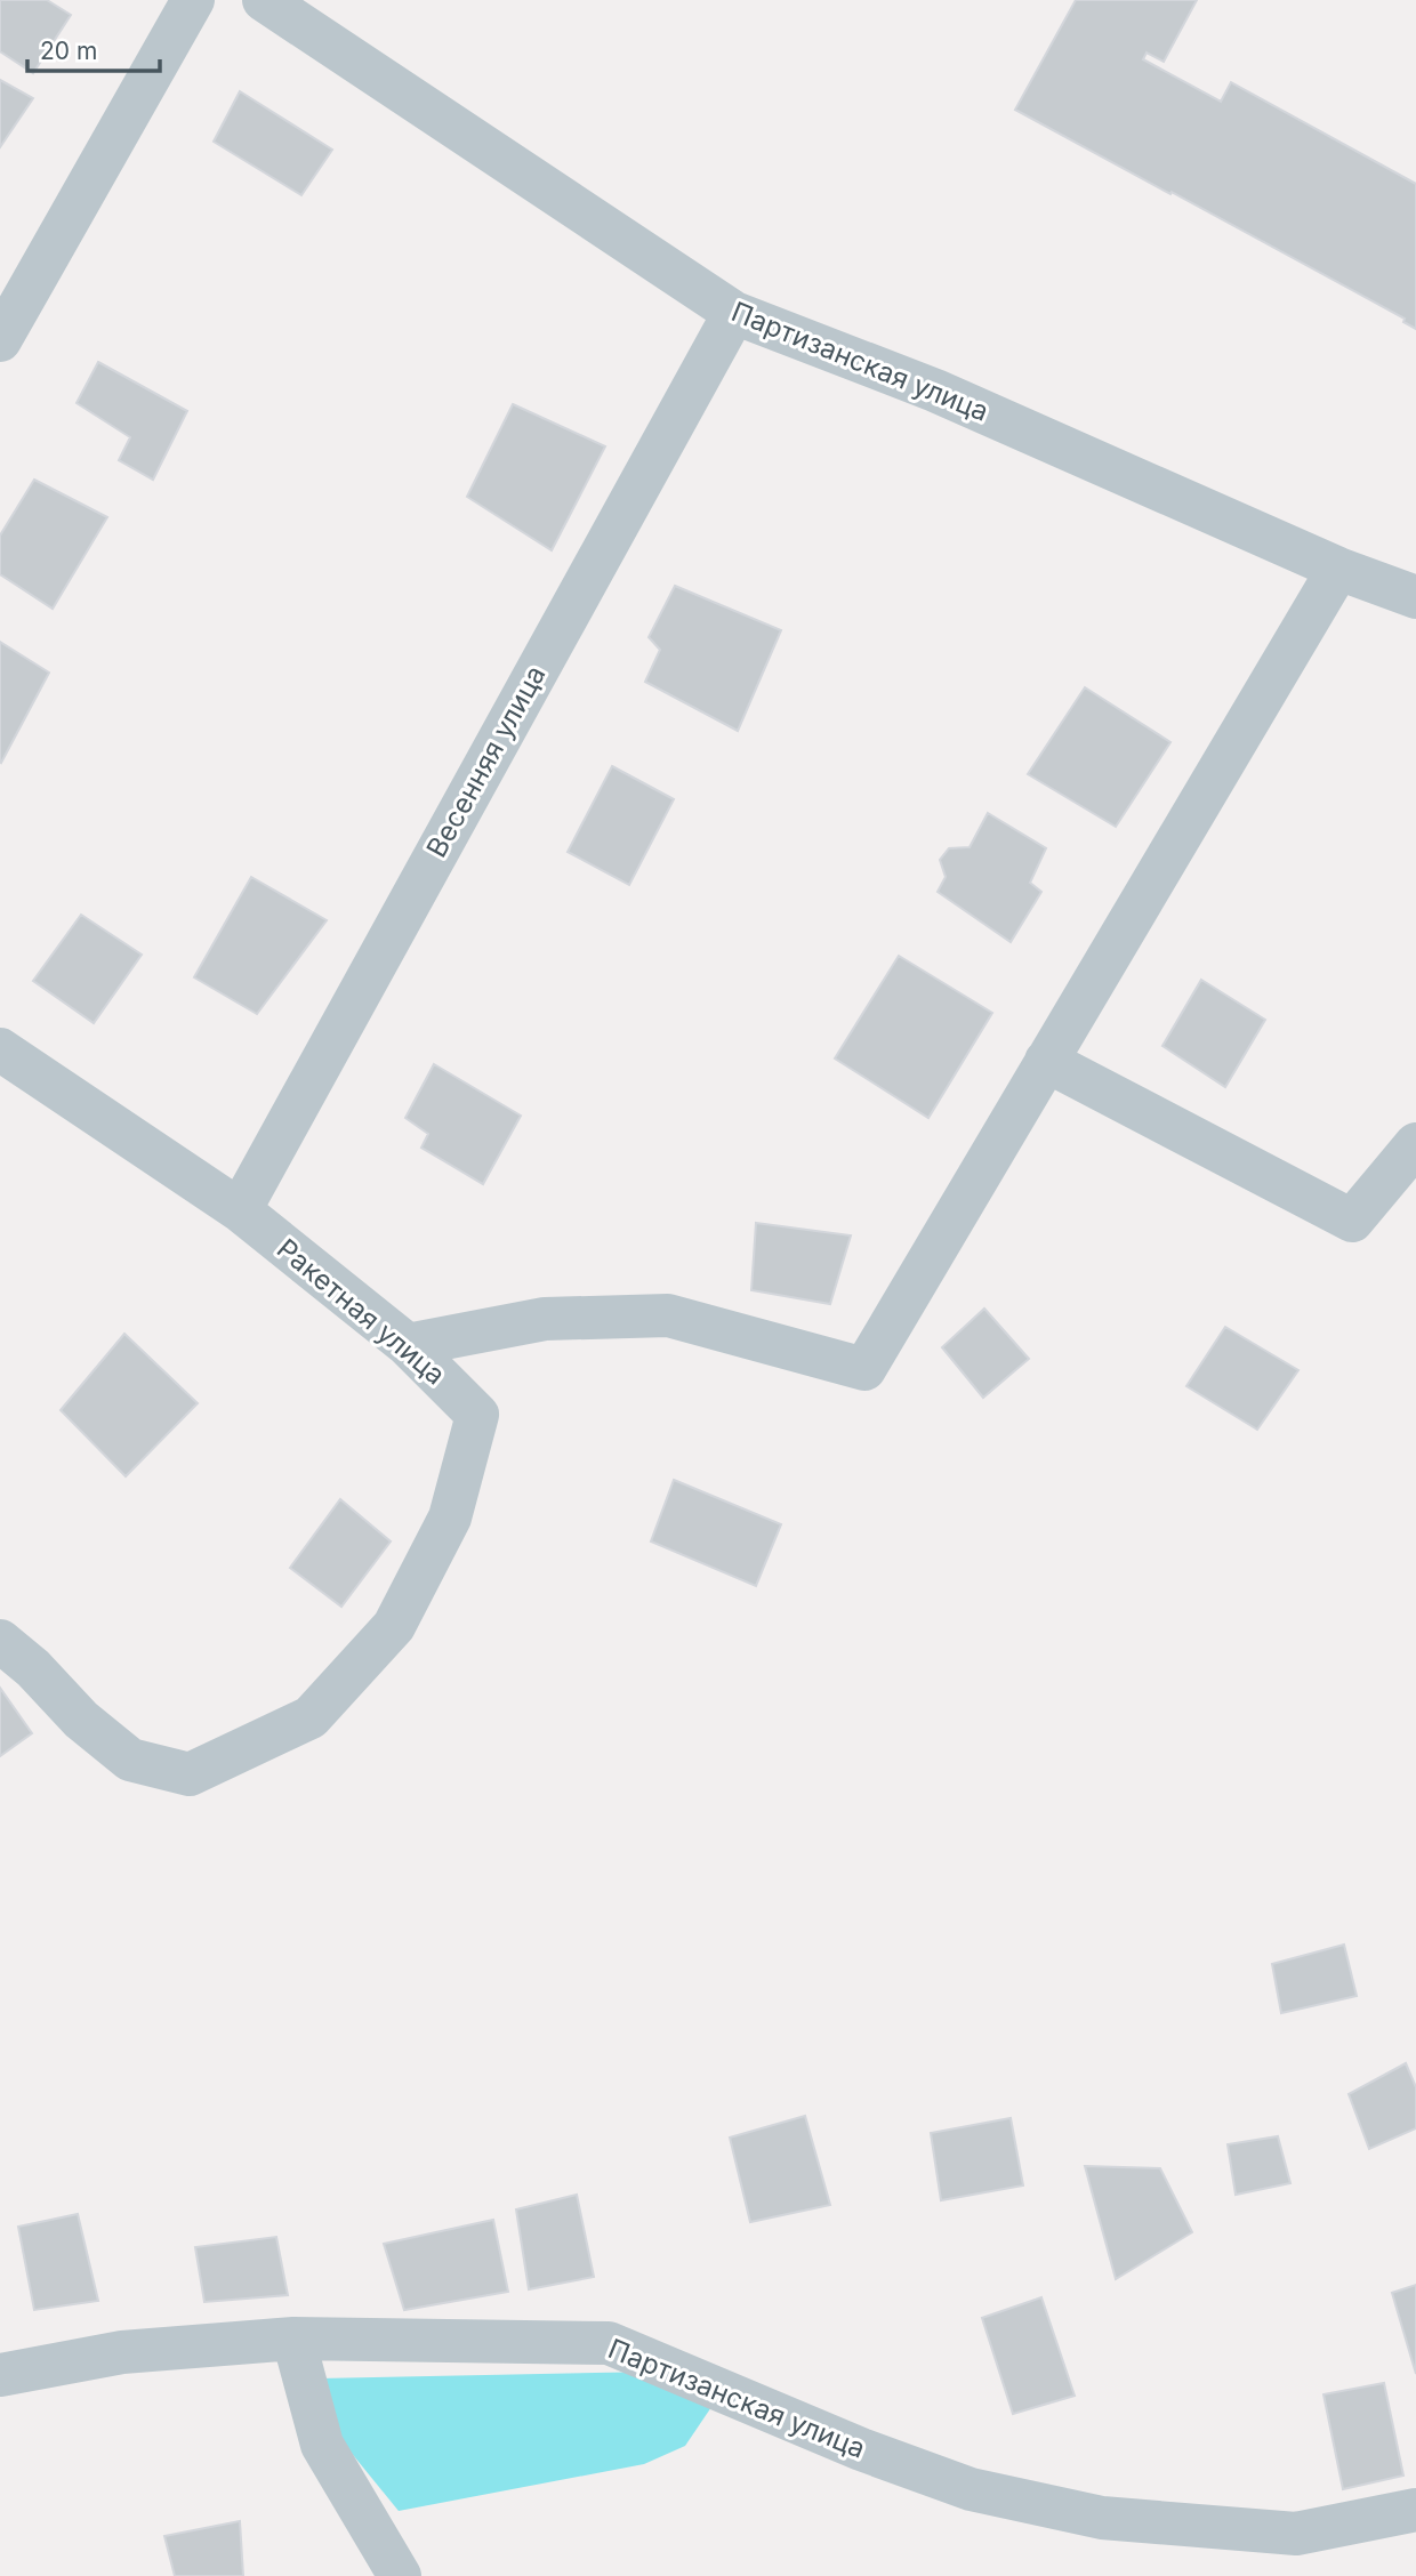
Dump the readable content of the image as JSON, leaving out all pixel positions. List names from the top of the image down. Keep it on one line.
{"streets":{"street":["Партизанская улица","Весенняя улица","Ракетная улица"]},"crossings":[["Партизанская улица","Весенняя улица"],["Весенняя улица","Ракетная улица"]],"scale_bar":"20 m"}
